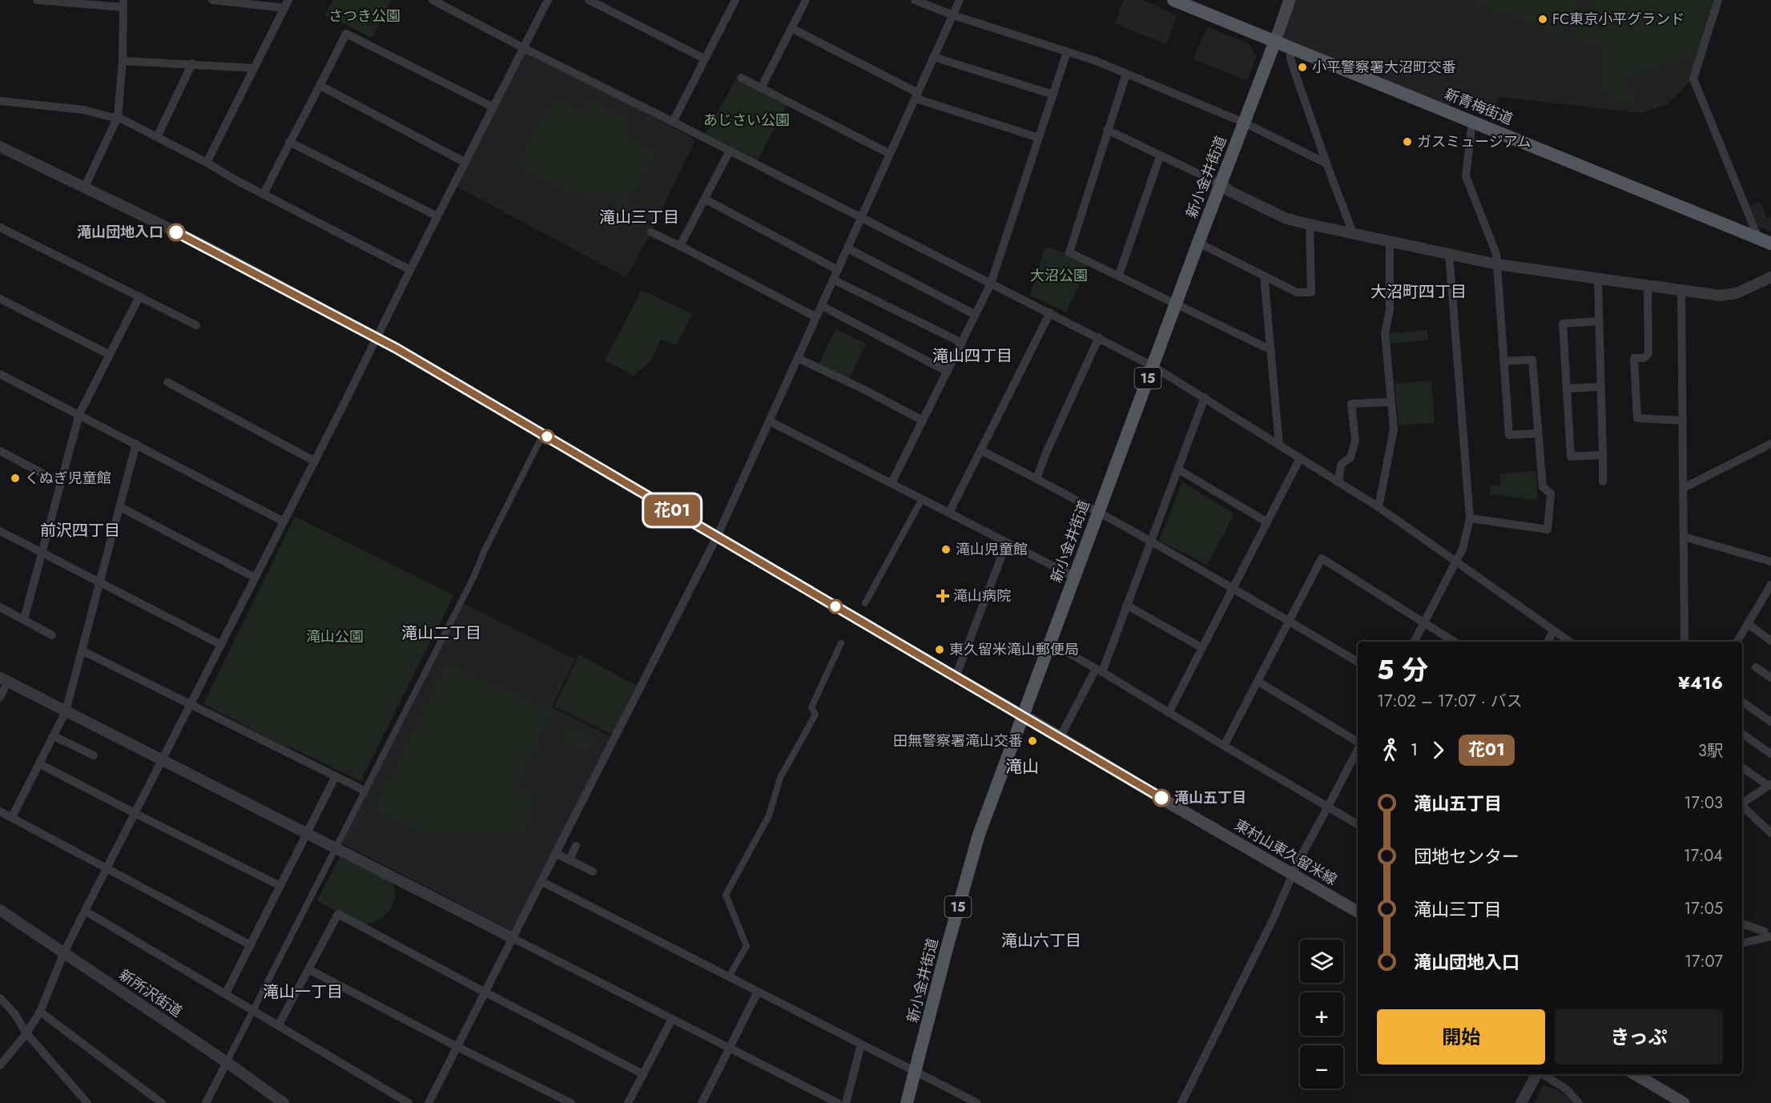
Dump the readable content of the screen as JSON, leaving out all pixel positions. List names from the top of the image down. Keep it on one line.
{"streets":{"main road":["新青梅街道","新小金井街道","15","東村山東久留米線"],"street":["新所沢街道"]},"crossings":[["新青梅街道","新小金井街道"],["新小金井街道","東村山東久留米線"]],"districts":["滝山三丁目","大沼町四丁目","滝山四丁目","前沢四丁目","滝山二丁目","滝山","滝山六丁目","滝山一丁目"],"parks":["さつき公園","あじさい公園","大沼公園","滝山公園"],"places":{"other":["FC東京小平グランド","小平警察署大沼町交番","ガスミュージアム","滝山団地入口","くぬぎ児童館","滝山児童館","東久留米滝山郵便局","田無警察署滝山交番","滝山五丁目"],"health":["滝山病院"]},"lines":["bus line 花01"],"page":{"on_map":"花01","heading":["5 分","17:02 – 17:07 · バス","¥416"],"legs":["1","花01","3駅"],"list":[{"name":"滝山五丁目","value":"17:03"},{"name":"団地センター","value":"17:04"},{"name":"滝山三丁目","value":"17:05"},{"name":"滝山団地入口","value":"17:07"}],"map_buttons":["+","−"],"buttons":["開始","きっぷ"]}}
